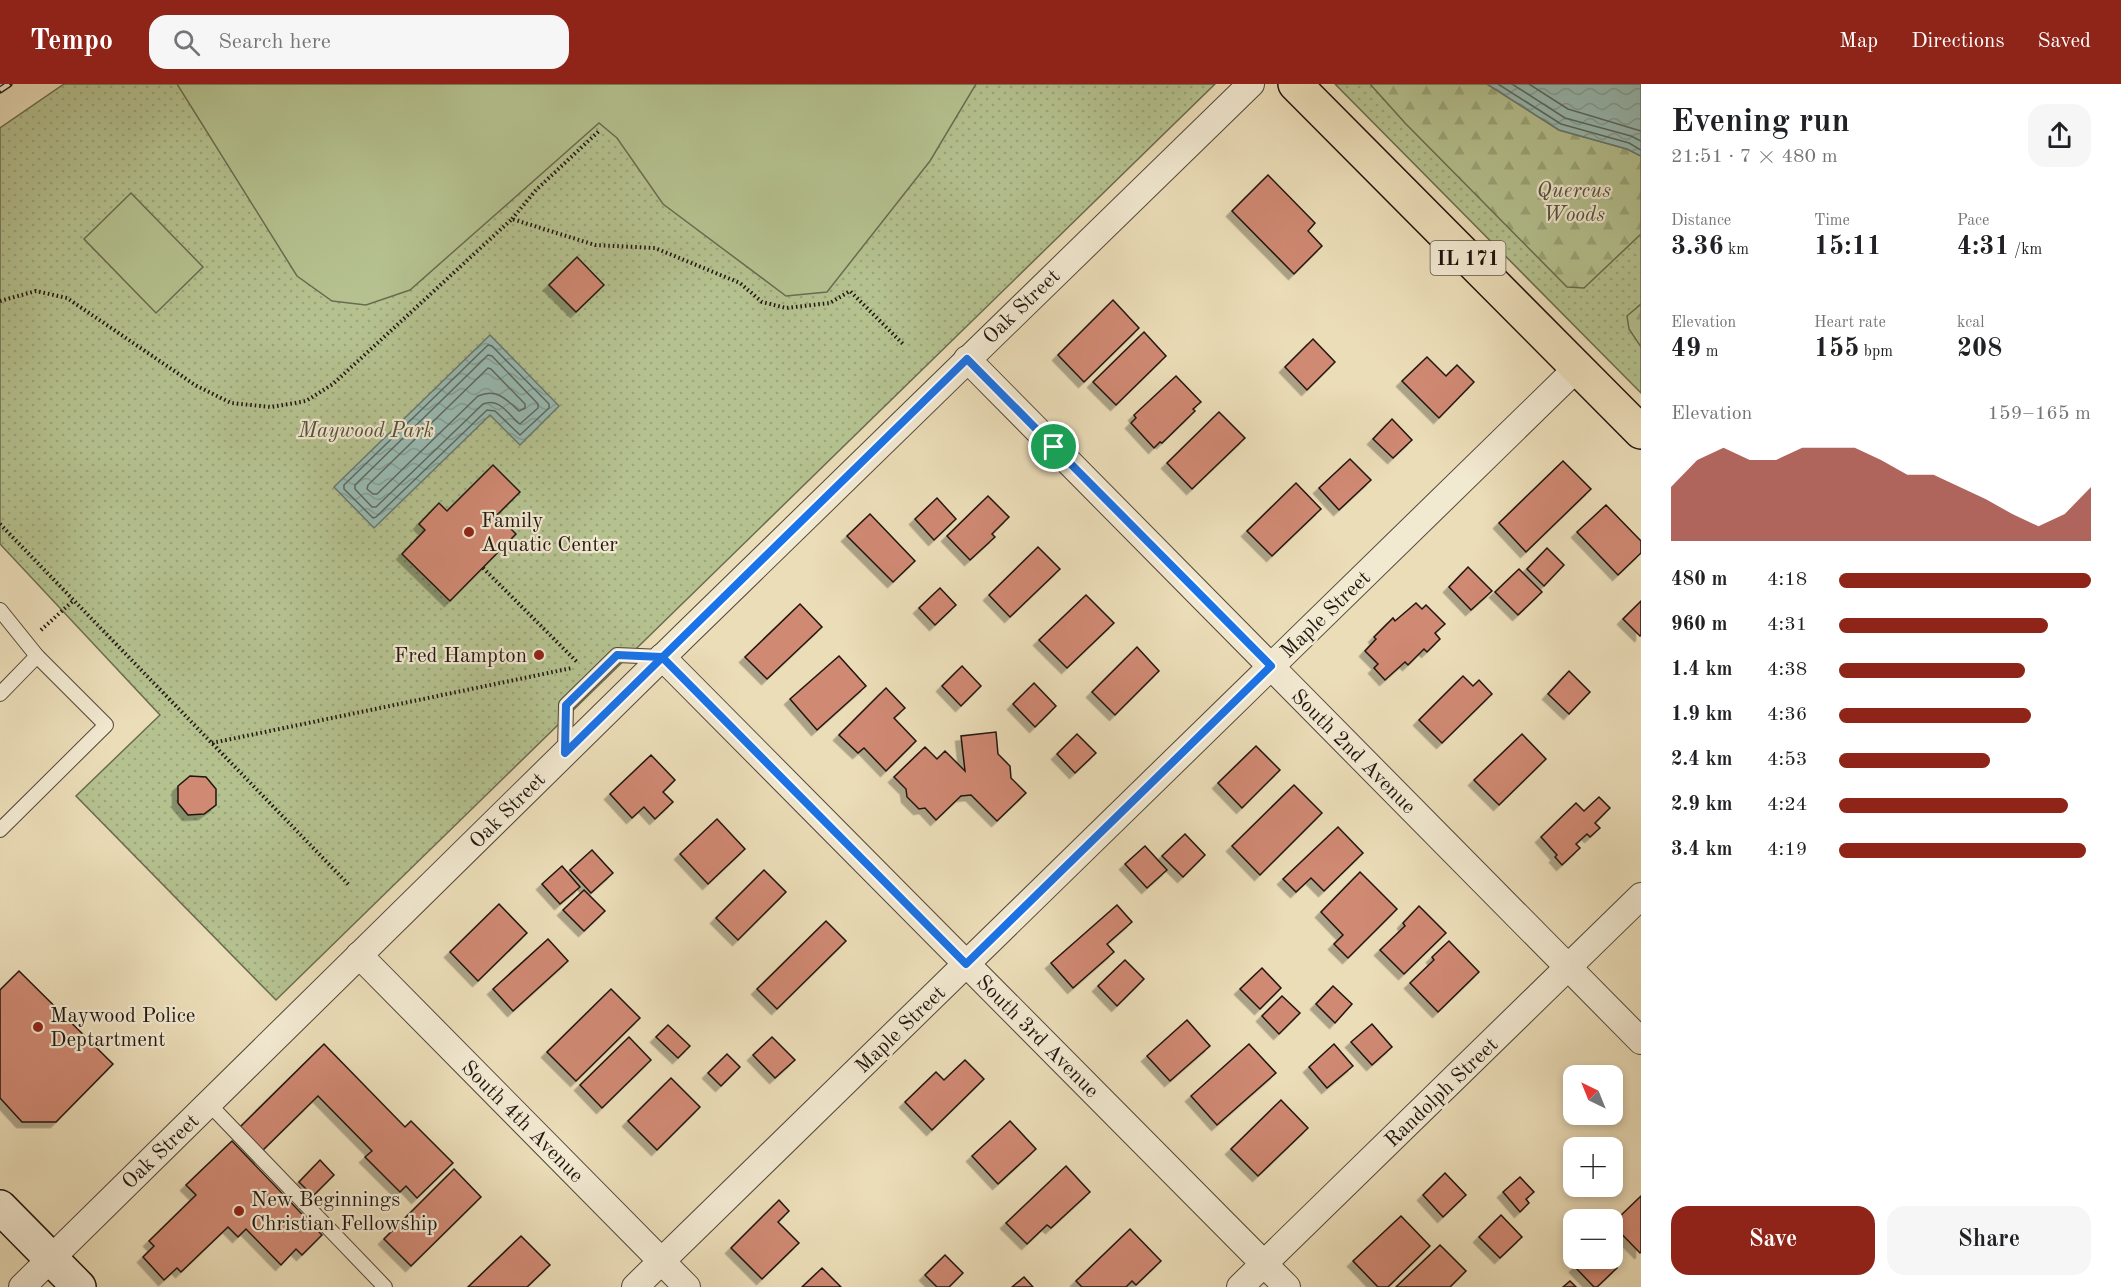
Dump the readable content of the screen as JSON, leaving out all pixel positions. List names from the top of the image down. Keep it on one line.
{"streets":{"main road":["IL 171"],"street":["Oak Street","Maple Street","South 2nd Avenue","South 3rd Avenue","Randolph Street","South 4th Avenue"]},"crossings":[["IL 171","Maple Street"],["Oak Street","South 2nd Avenue"],["Oak Street","South 3rd Avenue"],["Oak Street","South 4th Avenue"],["Maple Street","South 2nd Avenue"],["Maple Street","South 3rd Avenue"],["Maple Street","South 4th Avenue"],["South 2nd Avenue","Randolph Street"],["South 3rd Avenue","Randolph Street"]],"parks":["Quercus Woods","Maywood Park"],"places":["Family Aquatic Center","Fred Hampton","Maywood Police Deptartment","New Beginnings Christian Fellowship"],"north":"top left","page":{"header":"Tempo","search":"Search here","nav":["Map","Directions","Saved"],"heading":["Evening run","21:51 · 7 × 480 m"],"stats":[["Distance","3.36 km"],["Time","15:11"],["Pace","4:31 /km"],["Elevation","49 m"],["Heart rate","155 bpm"],["kcal","208"]],"chart":["Elevation","159–165 m"],"list":[{"name":"480 m","note":"4:18"},{"name":"960 m","note":"4:31"},{"name":"1.4 km","note":"4:38"},{"name":"1.9 km","note":"4:36"},{"name":"2.4 km","note":"4:53"},{"name":"2.9 km","note":"4:24"},{"name":"3.4 km","note":"4:19"}],"map_buttons":["+","−"],"buttons":["Save","Share"]}}
